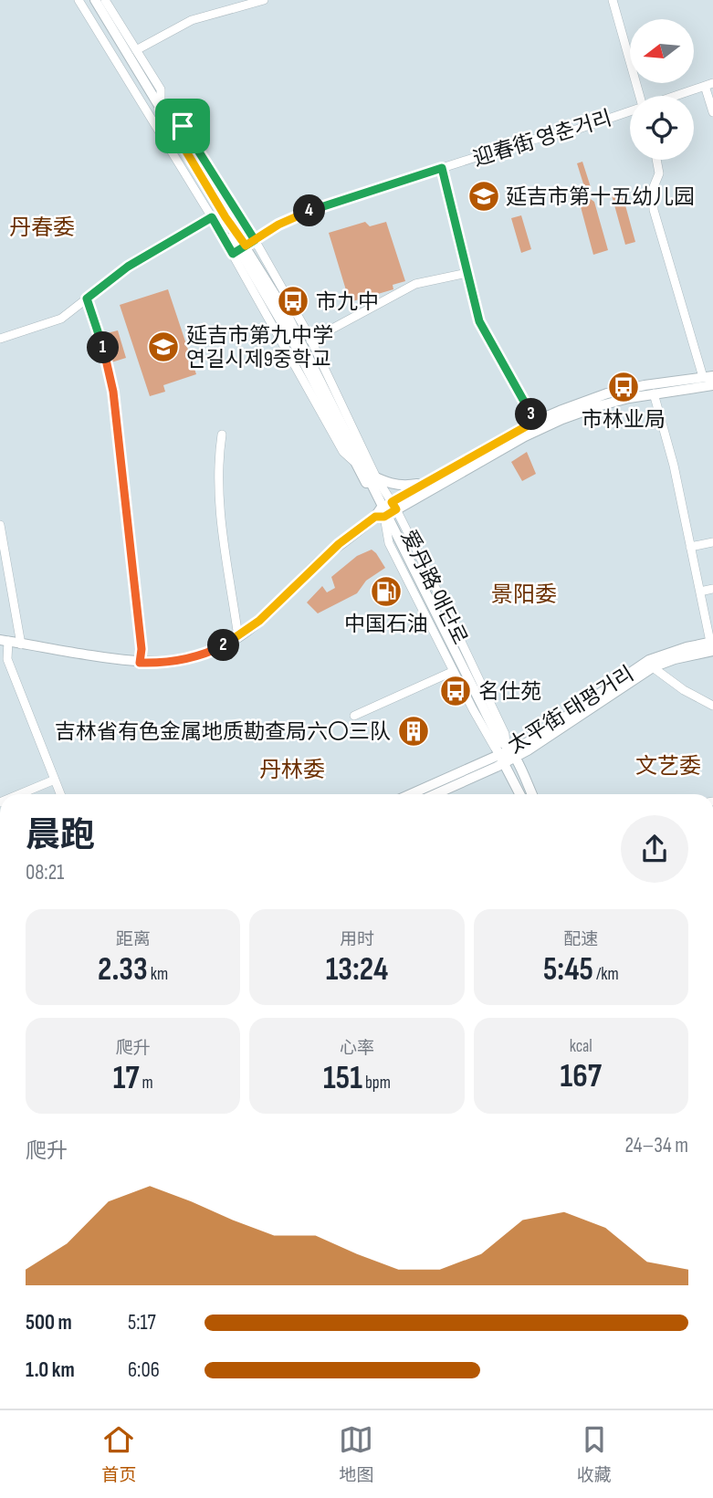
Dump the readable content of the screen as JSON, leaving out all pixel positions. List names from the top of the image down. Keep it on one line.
{"streets":{"main road":["爱丹路 애단로","太平街 태평거리"],"street":["迎春街 영춘거리"]},"crossings":[["迎春街 영춘거리","爱丹路 애단로"],["爱丹路 애단로","太平街 태평거리"]],"districts":["丹春委","景阳委","文艺委","丹林委"],"places":{"school or university":["延吉市第十五幼儿园","延吉市第九中学 연길시제9중학교"],"bus stop":["市九中","市林业局","名仕苑"],"fuel station":["中国石油"],"building":["吉林省有色金属地质勘查局六〇三队"]},"north":"left","page":{"pins":["4","1","3","2"],"heading":["晨跑","08:21"],"stats":[["距离","2.33 km"],["用时","13:24"],["配速","5:45 /km"],["爬升","17 m"],["心率","151 bpm"],["kcal","167"]],"chart":["爬升","24–34 m"],"list":[{"name":"500 m","note":"5:17"},{"name":"1.0 km","note":"6:06"}],"tabs":["首页","地图","收藏"]}}
